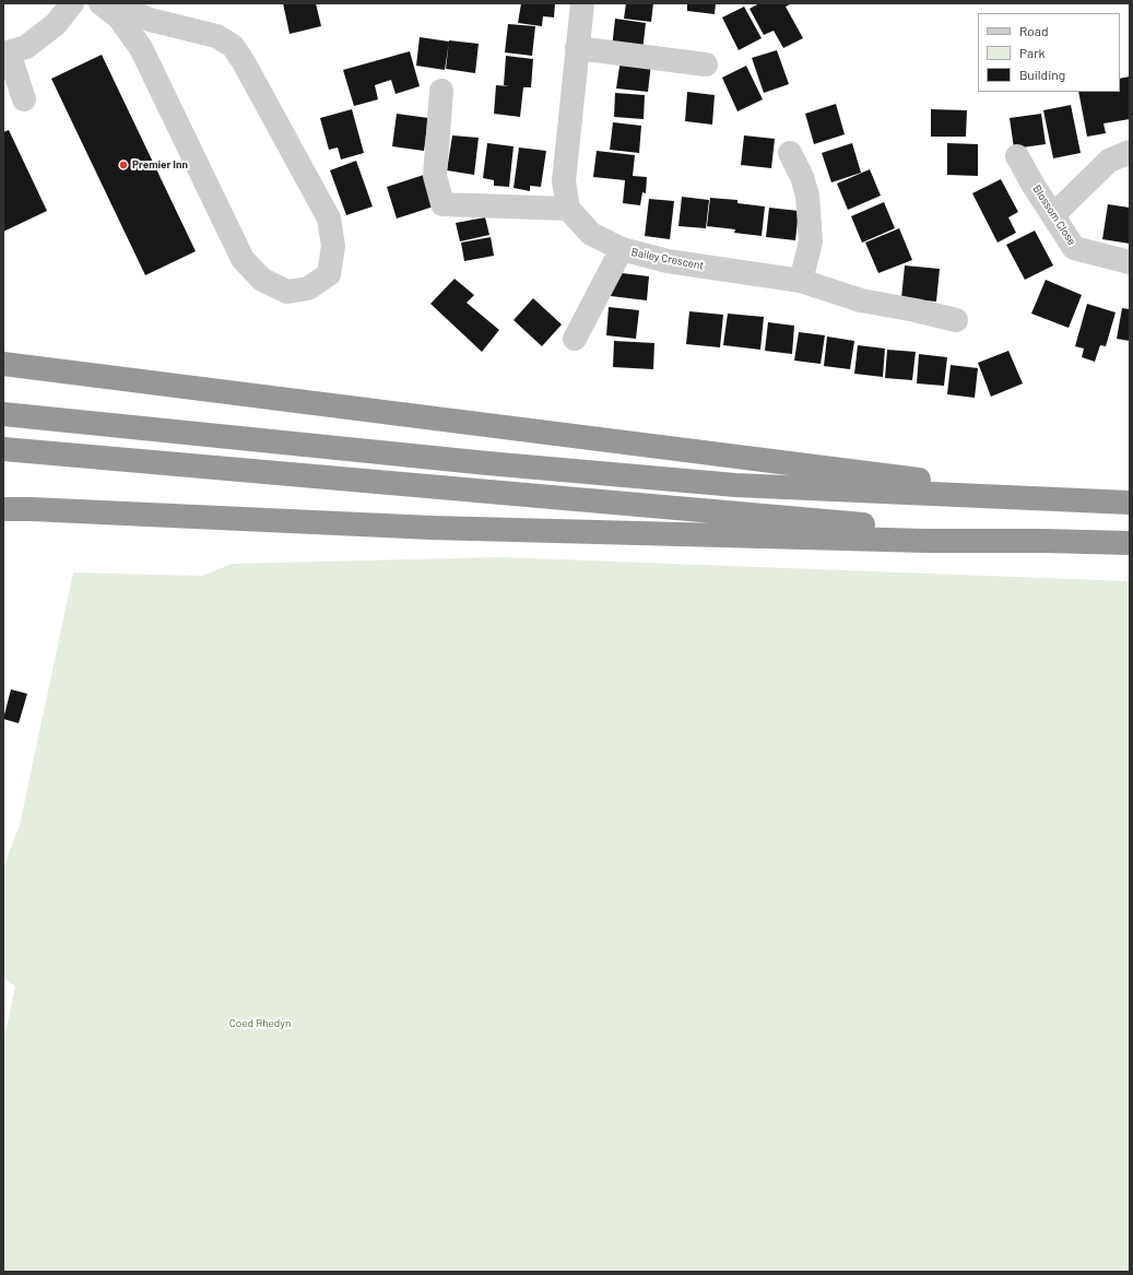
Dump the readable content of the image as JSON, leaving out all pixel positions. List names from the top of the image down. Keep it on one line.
{"streets":{"street":["Blossom Close","Bailey Crescent"]},"parks":["Coed Rhedyn"],"places":["Premier Inn"],"legend":["Road","Park","Building"]}
